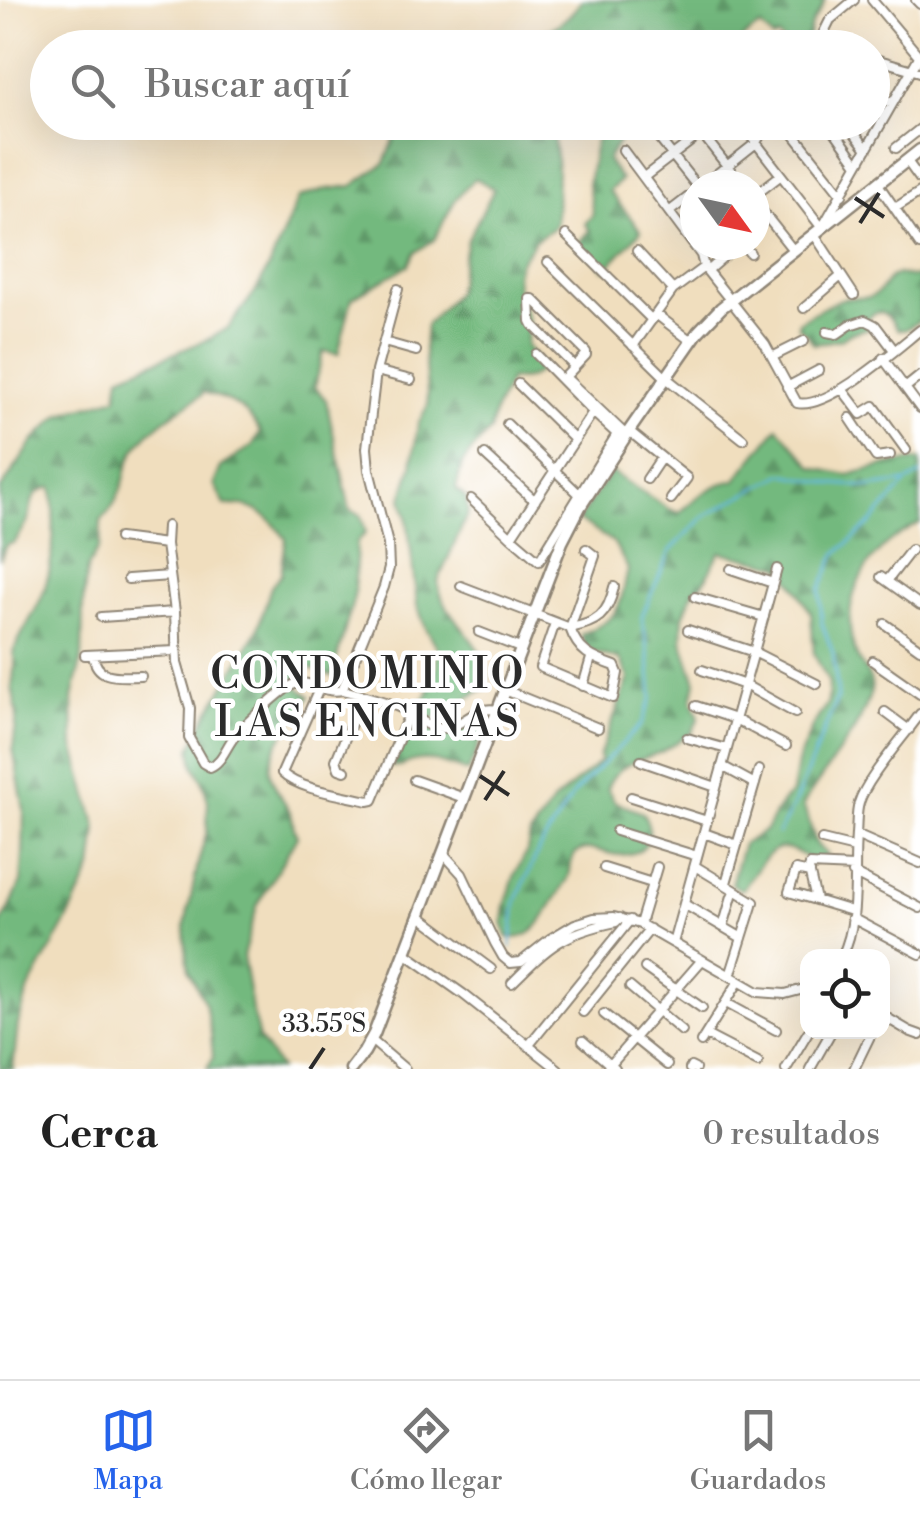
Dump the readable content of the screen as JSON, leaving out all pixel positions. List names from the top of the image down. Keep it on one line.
{"districts":["CONDOMINIO LAS ENCINAS"],"north":"bottom right","page":{"search":"Buscar aquí","heading":["Cerca","0 resultados"],"nav":["Mapa","Cómo llegar","Guardados"]},"coordinates":["33.55°S"]}
